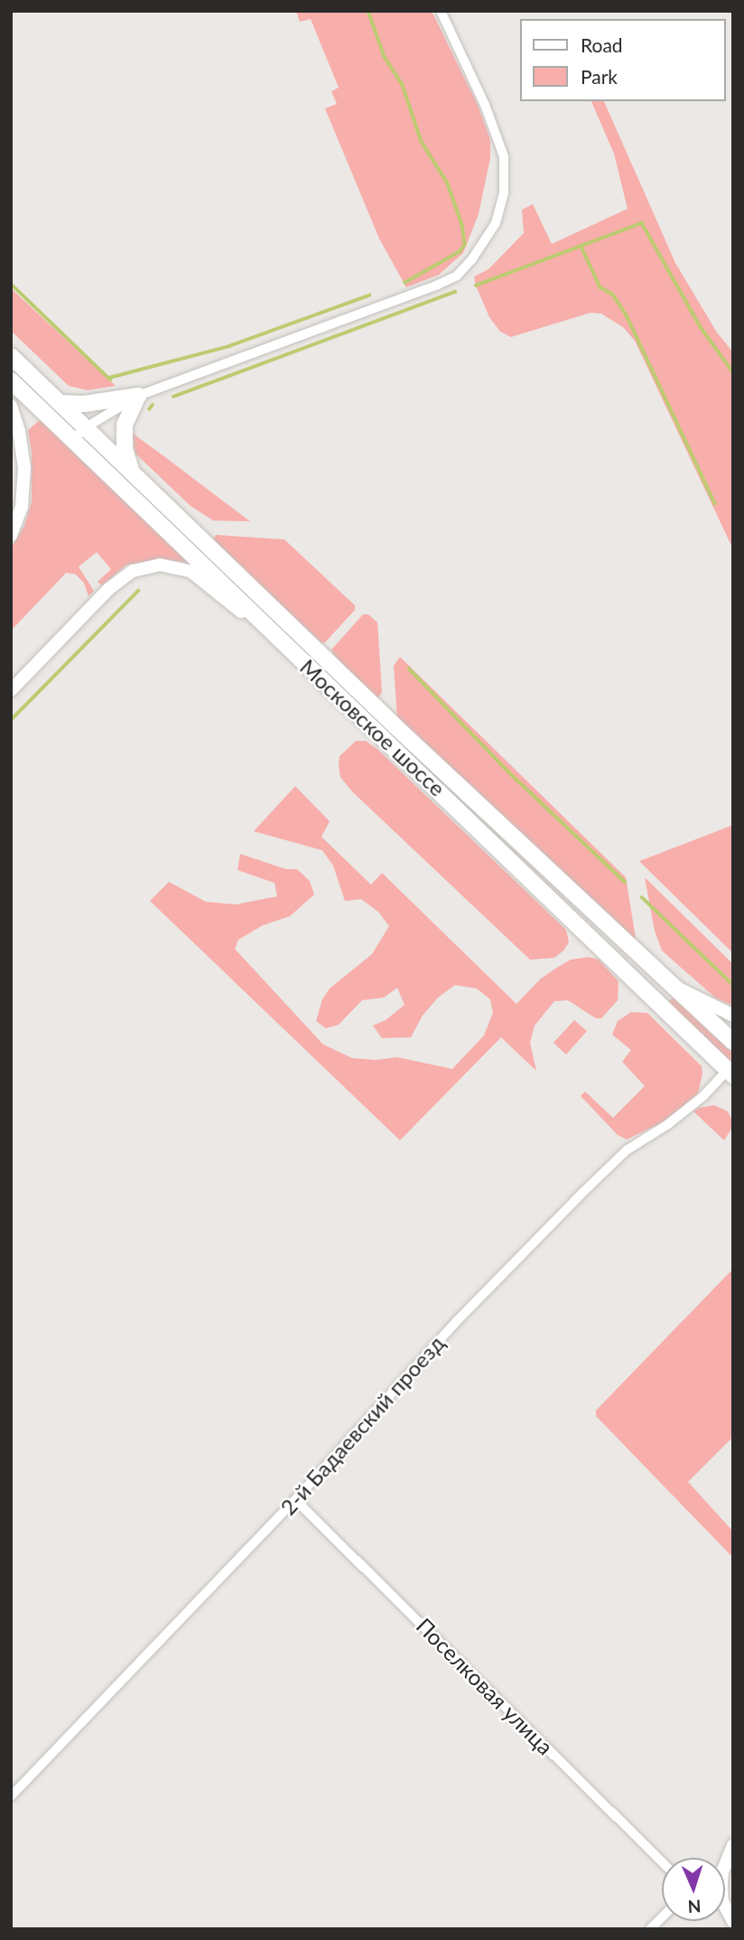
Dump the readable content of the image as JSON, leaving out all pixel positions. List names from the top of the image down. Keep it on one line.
{"streets":{"highway":["Московское шоссе"],"street":["2-й Бадаевский проезд","Поселковая улица"]},"crossings":[["Московское шоссе","2-й Бадаевский проезд"],["2-й Бадаевский проезд","Поселковая улица"]],"legend":["Road","Park"],"north":"bottom"}
